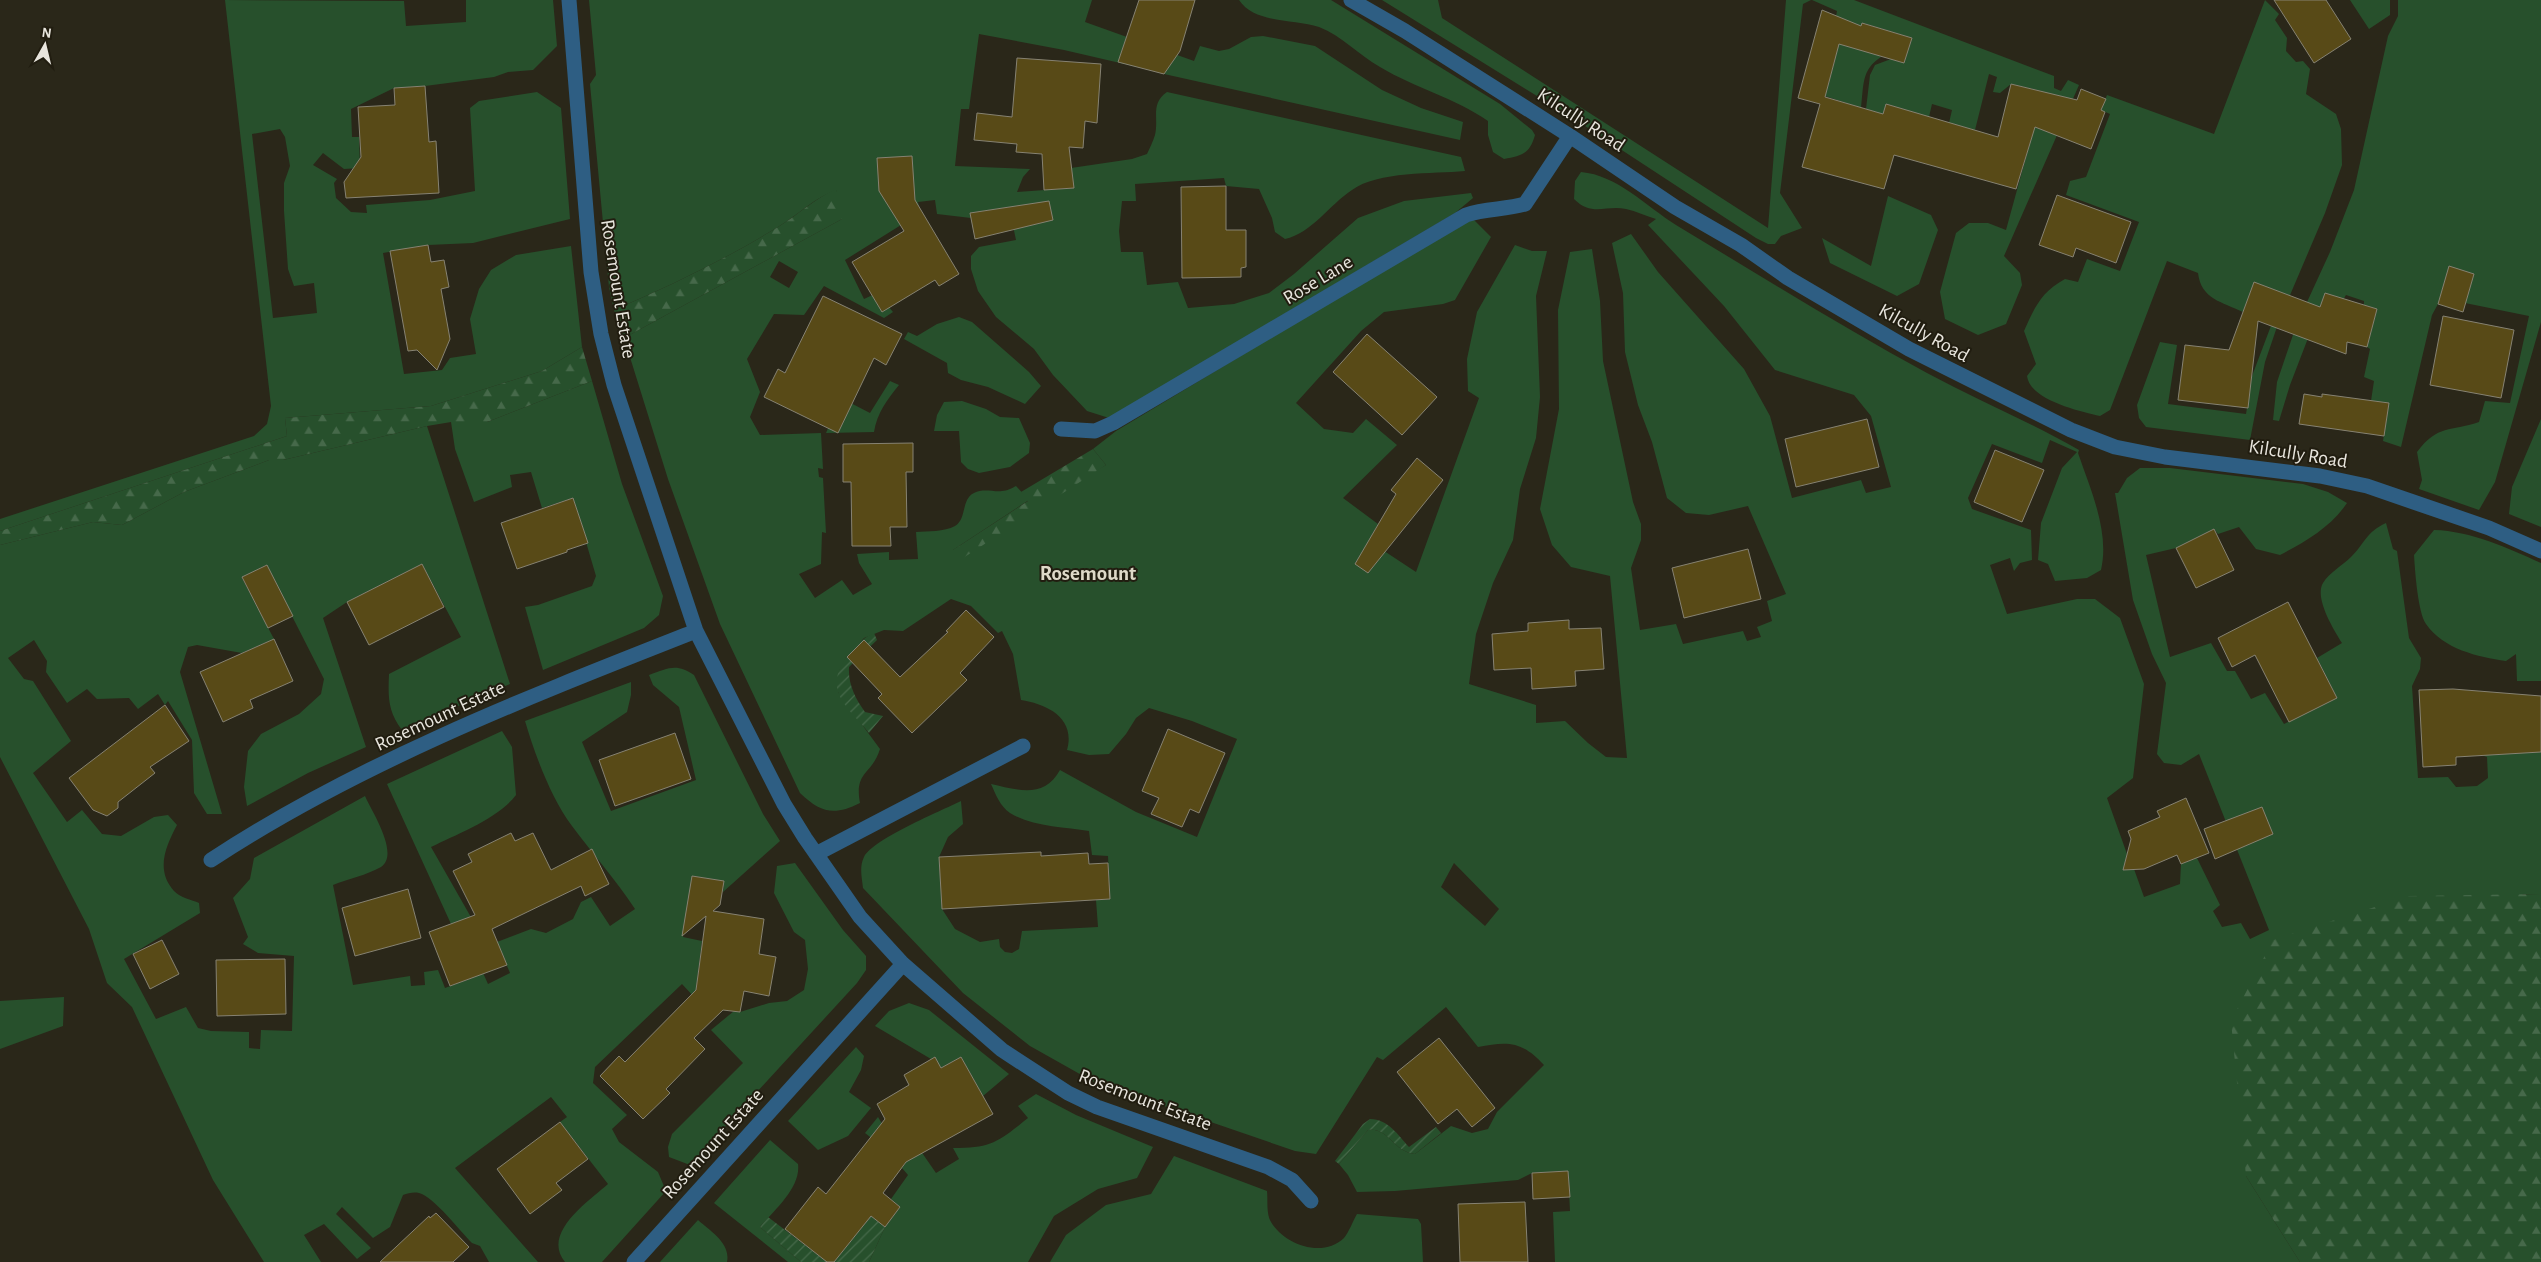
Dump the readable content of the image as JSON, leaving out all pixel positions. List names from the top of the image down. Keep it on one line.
{"streets":{"street":["Kilcully Road","Rose Lane","Rosemount Estate"]},"crossings":[["Kilcully Road","Rose Lane"]],"districts":["Rosemount"],"north":"top"}
